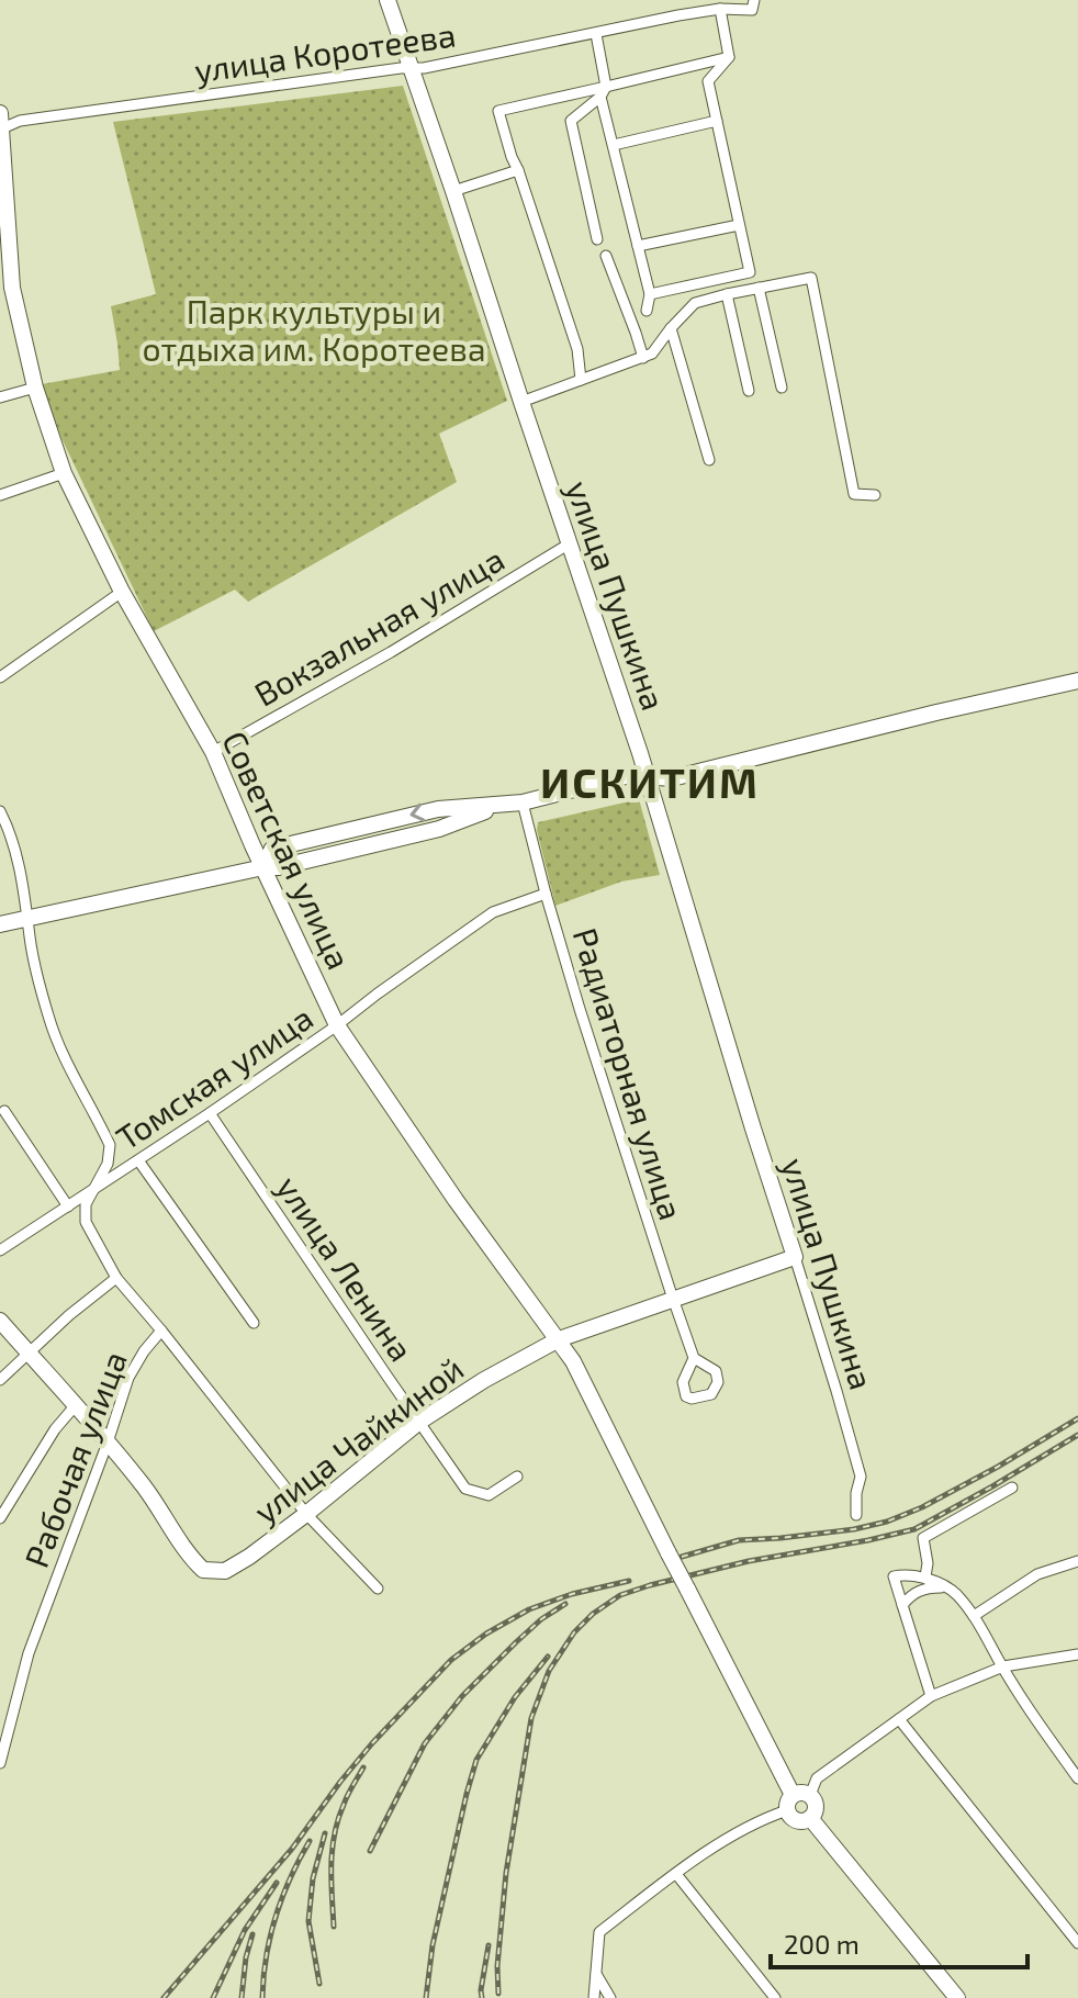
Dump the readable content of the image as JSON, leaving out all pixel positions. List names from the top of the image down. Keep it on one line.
{"streets":{"main road":["улица Пушкина","Советская улица","улица Чайкиной"],"street":["улица Коротеева","Вокзальная улица","Радиаторная улица","Томская улица","улица Ленина","Рабочая улица"]},"crossings":[["улица Коротеева","улица Пушкина"],["улица Коротеева","Советская улица"],["улица Пушкина","Вокзальная улица"],["улица Пушкина","улица Чайкиной"],["Вокзальная улица","Советская улица"],["Советская улица","Томская улица"],["Советская улица","улица Чайкиной"],["Радиаторная улица","Томская улица"],["Радиаторная улица","улица Чайкиной"],["Томская улица","улица Ленина"],["улица Ленина","улица Чайкиной"],["улица Чайкиной","Рабочая улица"]],"districts":["ИСКИТИМ"],"parks":["Парк культуры и отдыха им. Коротеева"],"scale_bar":"200 m"}
